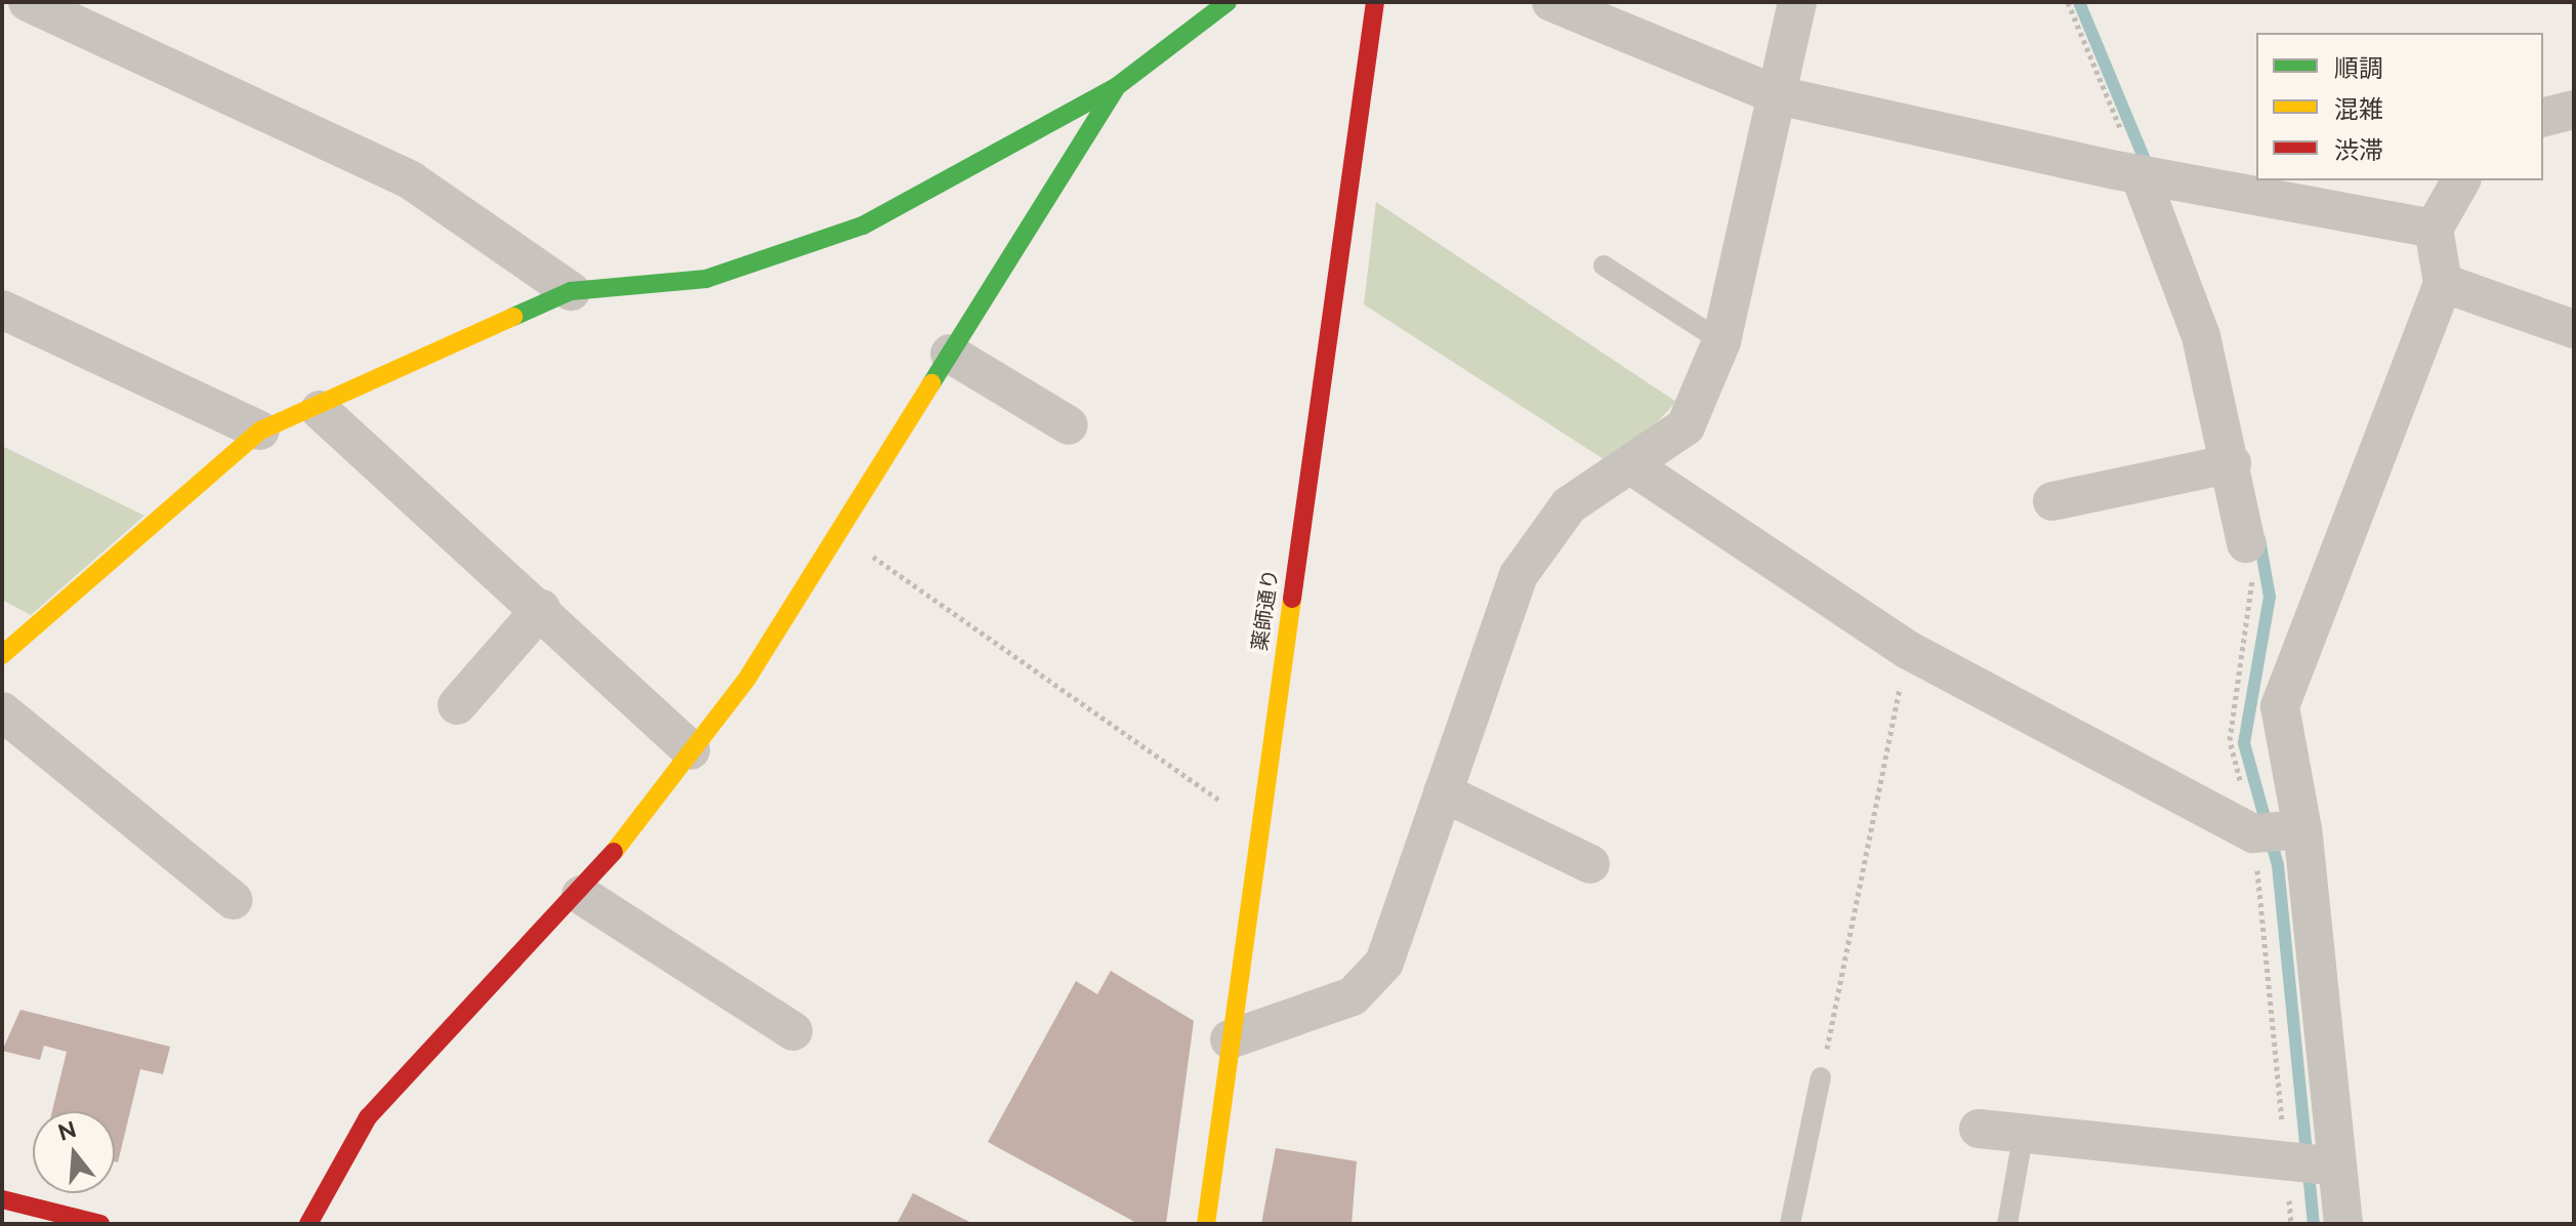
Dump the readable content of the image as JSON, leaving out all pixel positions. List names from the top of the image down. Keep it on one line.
{"streets":{"street":["薬師通り"]},"legend":["順調","混雑","渋滞"],"north":"top"}
